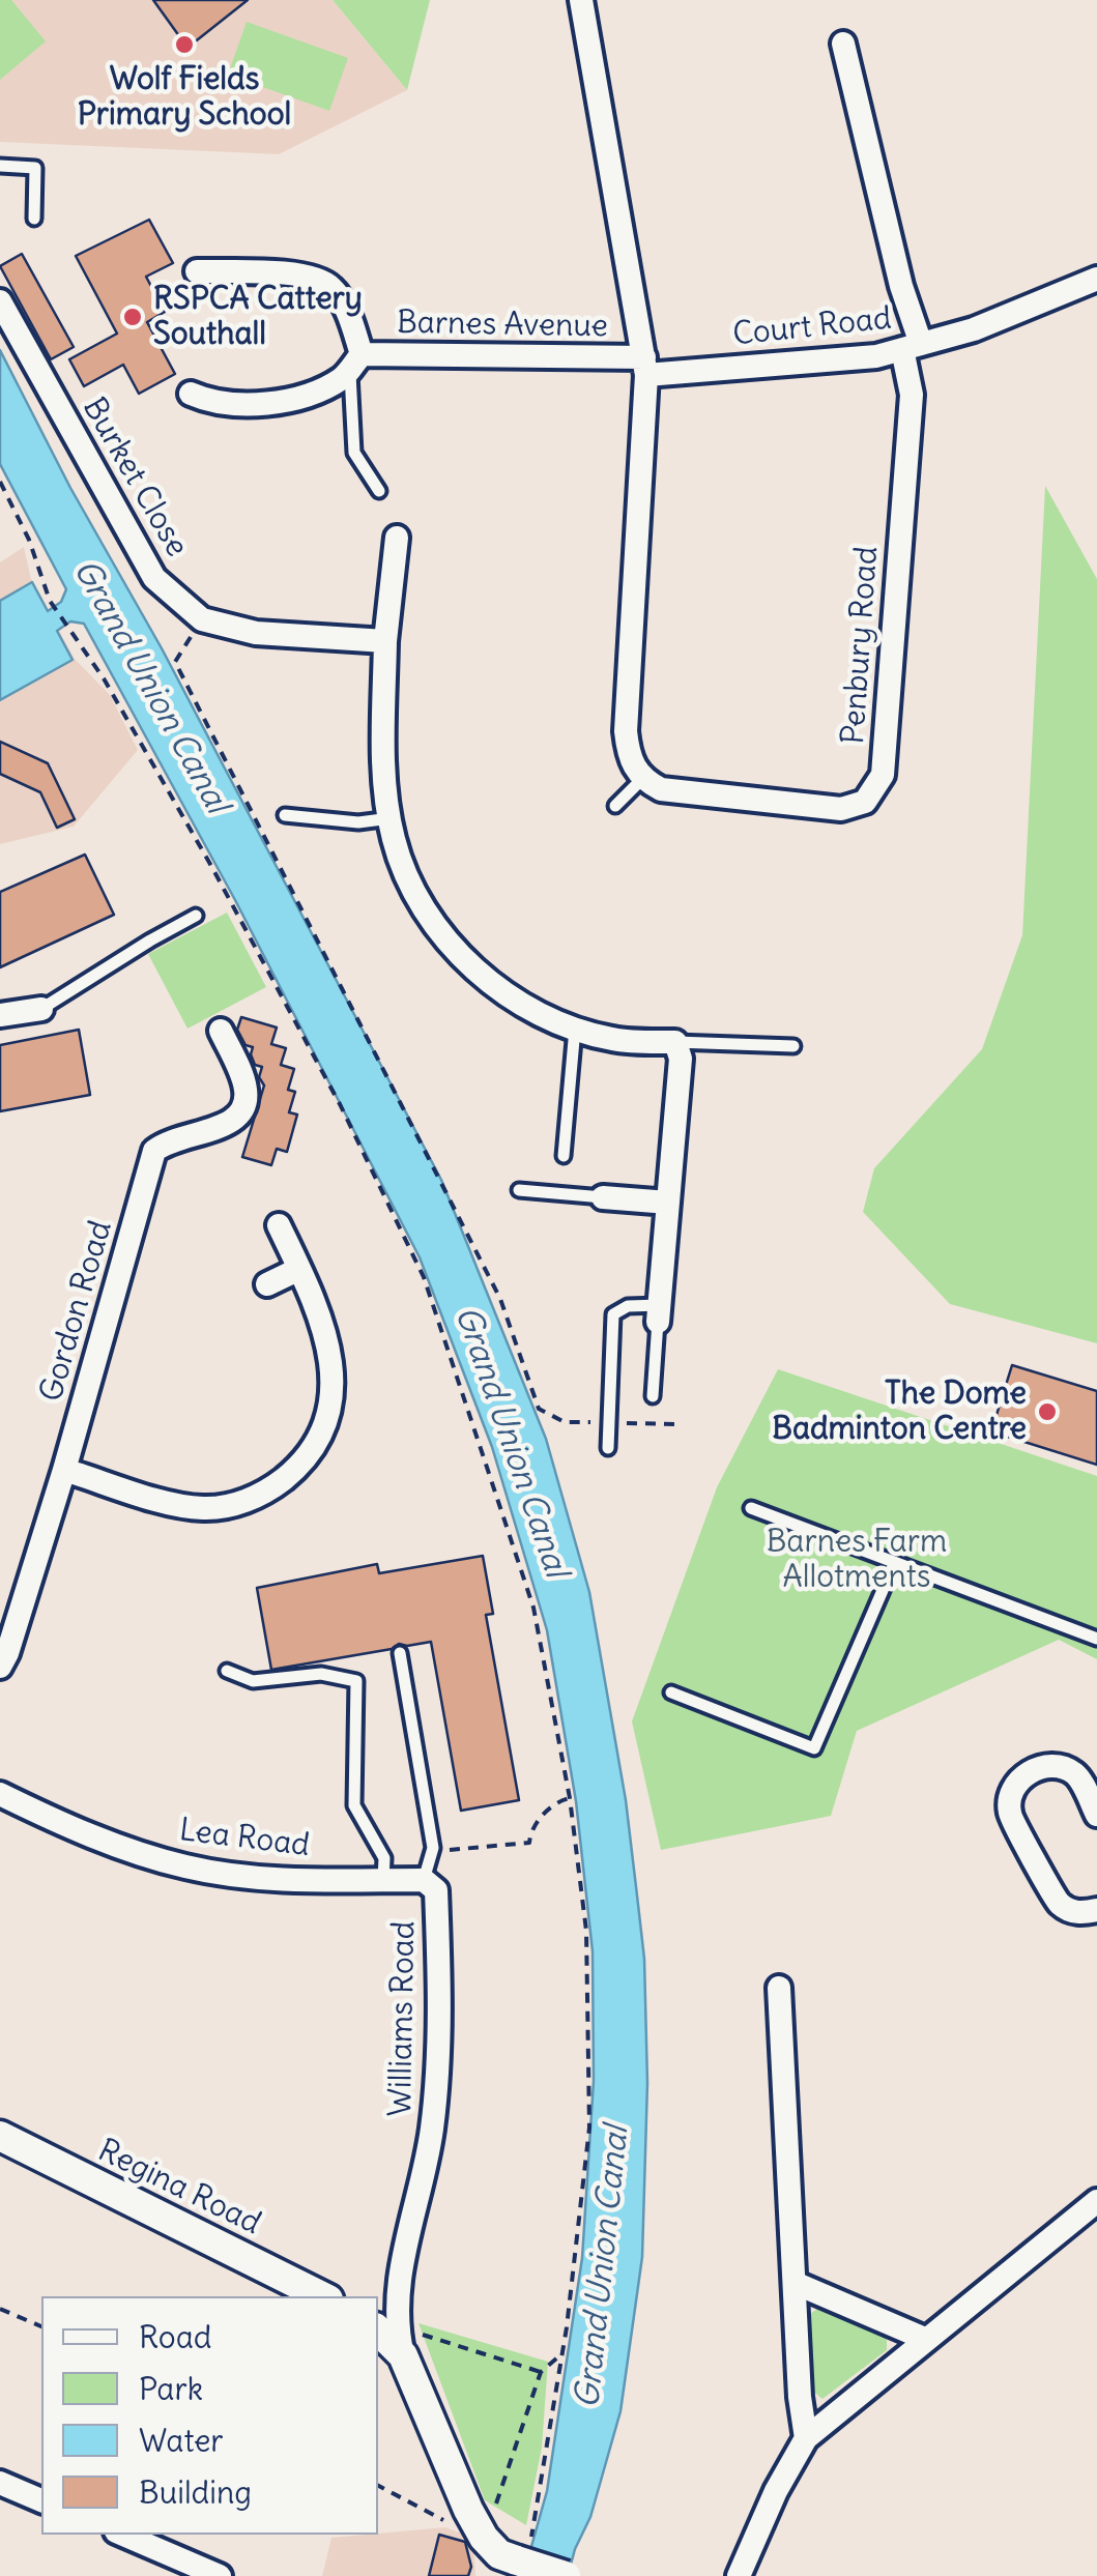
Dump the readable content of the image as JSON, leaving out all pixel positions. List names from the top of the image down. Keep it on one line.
{"streets":{"street":["Barnes Avenue","Court Road","Burket Close","Penbury Road","Gordon Road","Lea Road","Williams Road","Regina Road"]},"crossings":[["Barnes Avenue","Court Road"],["Court Road","Penbury Road"],["Lea Road","Williams Road"]],"water":["Grand Union Canal"],"parks":["Barnes Farm Allotments"],"places":["Wolf Fields Primary School","RSPCA Cattery Southall","The Dome Badminton Centre"],"legend":["Road","Park","Water","Building"]}
